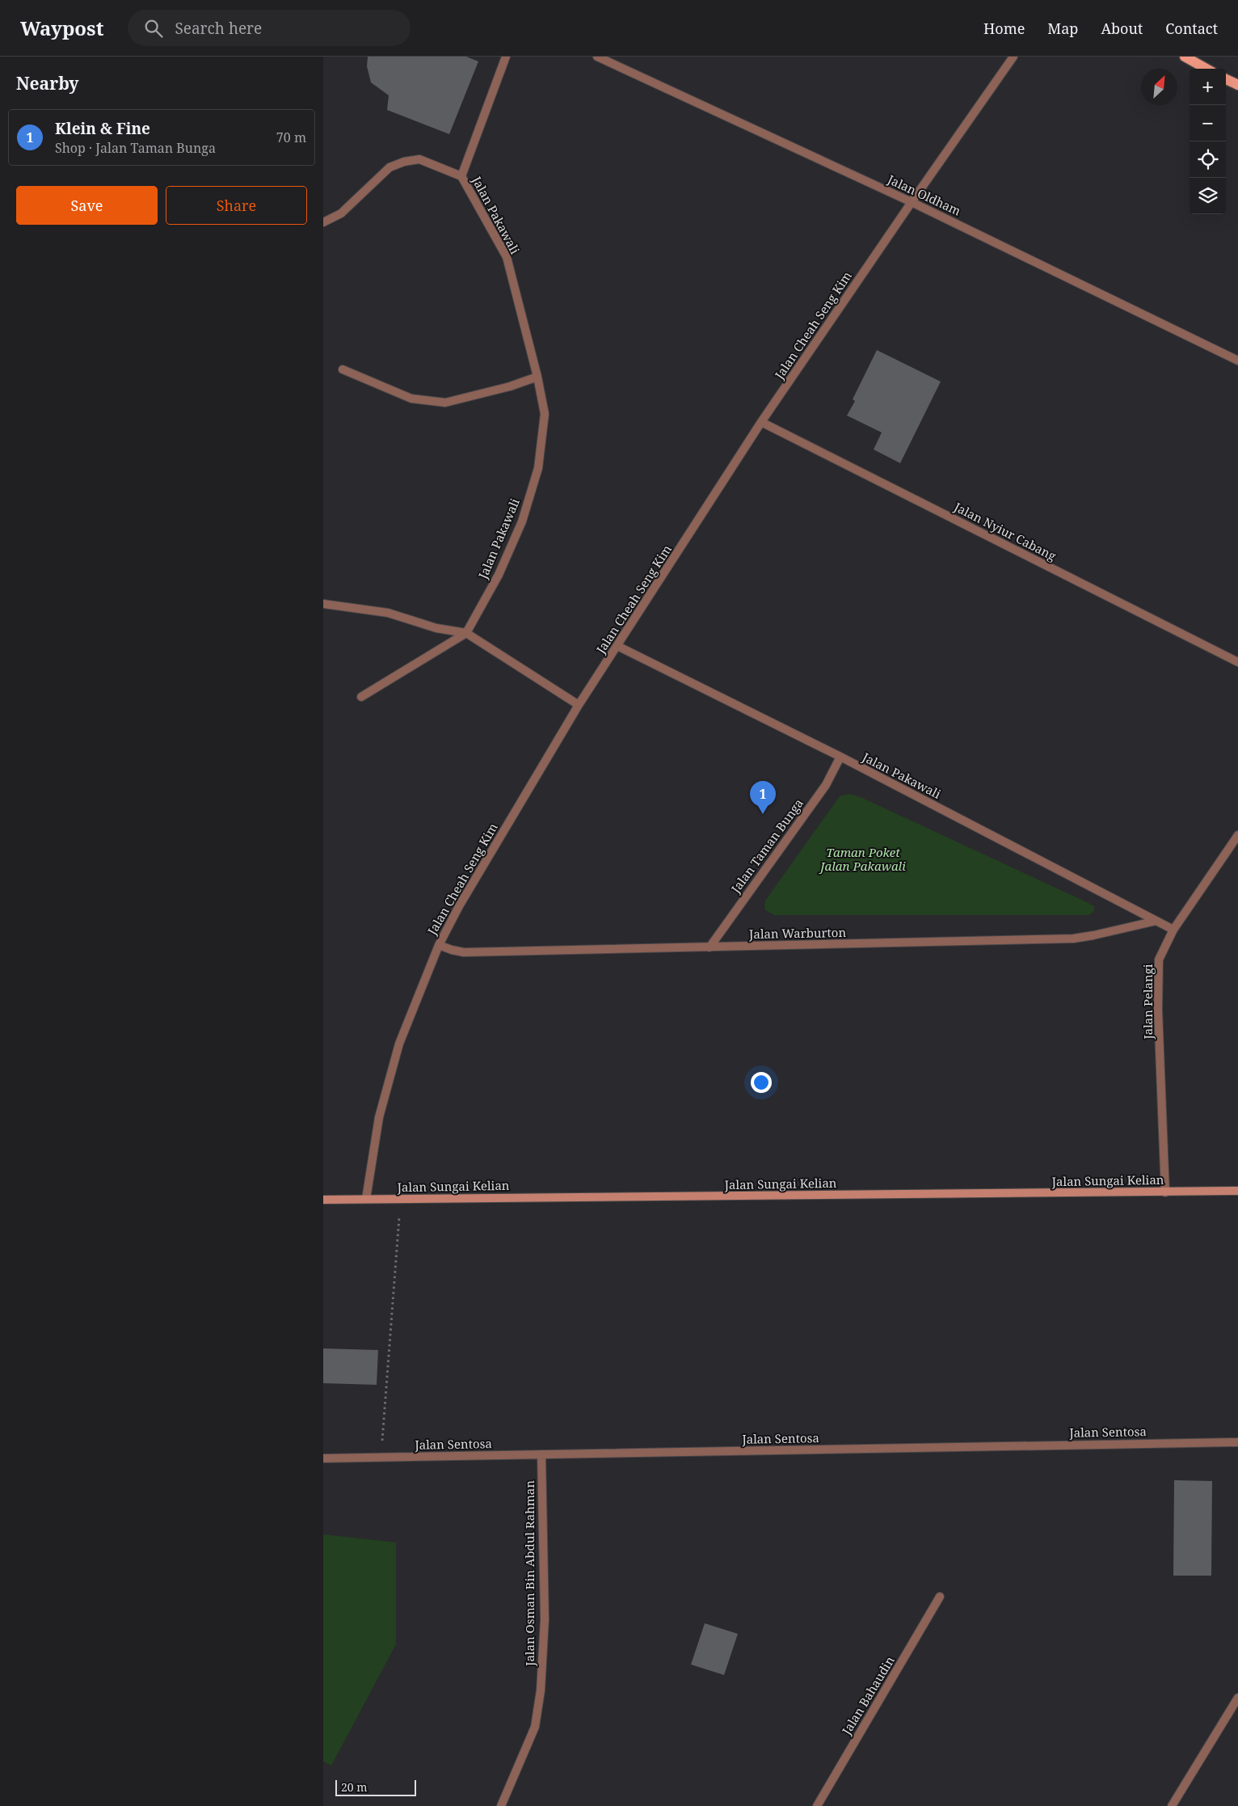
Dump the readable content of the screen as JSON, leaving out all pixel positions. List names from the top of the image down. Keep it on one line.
{"streets":{"street":["Jalan Oldham","Jalan Pakawali","Jalan Cheah Seng Kim","Jalan Nyiur Cabang","Jalan Taman Bunga","Jalan Warburton","Jalan Pelangi","Jalan Sungai Kelian","Jalan Sentosa","Jalan Osman Bin Abdul Rahman","Jalan Bahaudin"]},"crossings":[["Jalan Oldham","Jalan Cheah Seng Kim"],["Jalan Pakawali","Jalan Cheah Seng Kim"],["Jalan Pakawali","Jalan Taman Bunga"],["Jalan Pakawali","Jalan Warburton"],["Jalan Pakawali","Jalan Pelangi"],["Jalan Cheah Seng Kim","Jalan Nyiur Cabang"],["Jalan Cheah Seng Kim","Jalan Warburton"],["Jalan Cheah Seng Kim","Jalan Sungai Kelian"],["Jalan Taman Bunga","Jalan Warburton"],["Jalan Pelangi","Jalan Sungai Kelian"],["Jalan Sentosa","Jalan Osman Bin Abdul Rahman"]],"parks":["Taman Poket Jalan Pakawali"],"scale_bar":"20 m","north":"top right","page":{"header":"Waypost","search":"Search here","nav":["Home","Map","About","Contact"],"heading":"Nearby","map_buttons":["+","−"],"list":[{"mark":"1","name":"Klein & Fine","note":"Shop · Jalan Taman Bunga","value":"70 m"}],"buttons":["Save","Share"],"pins":"1","scale":"20 m"}}
